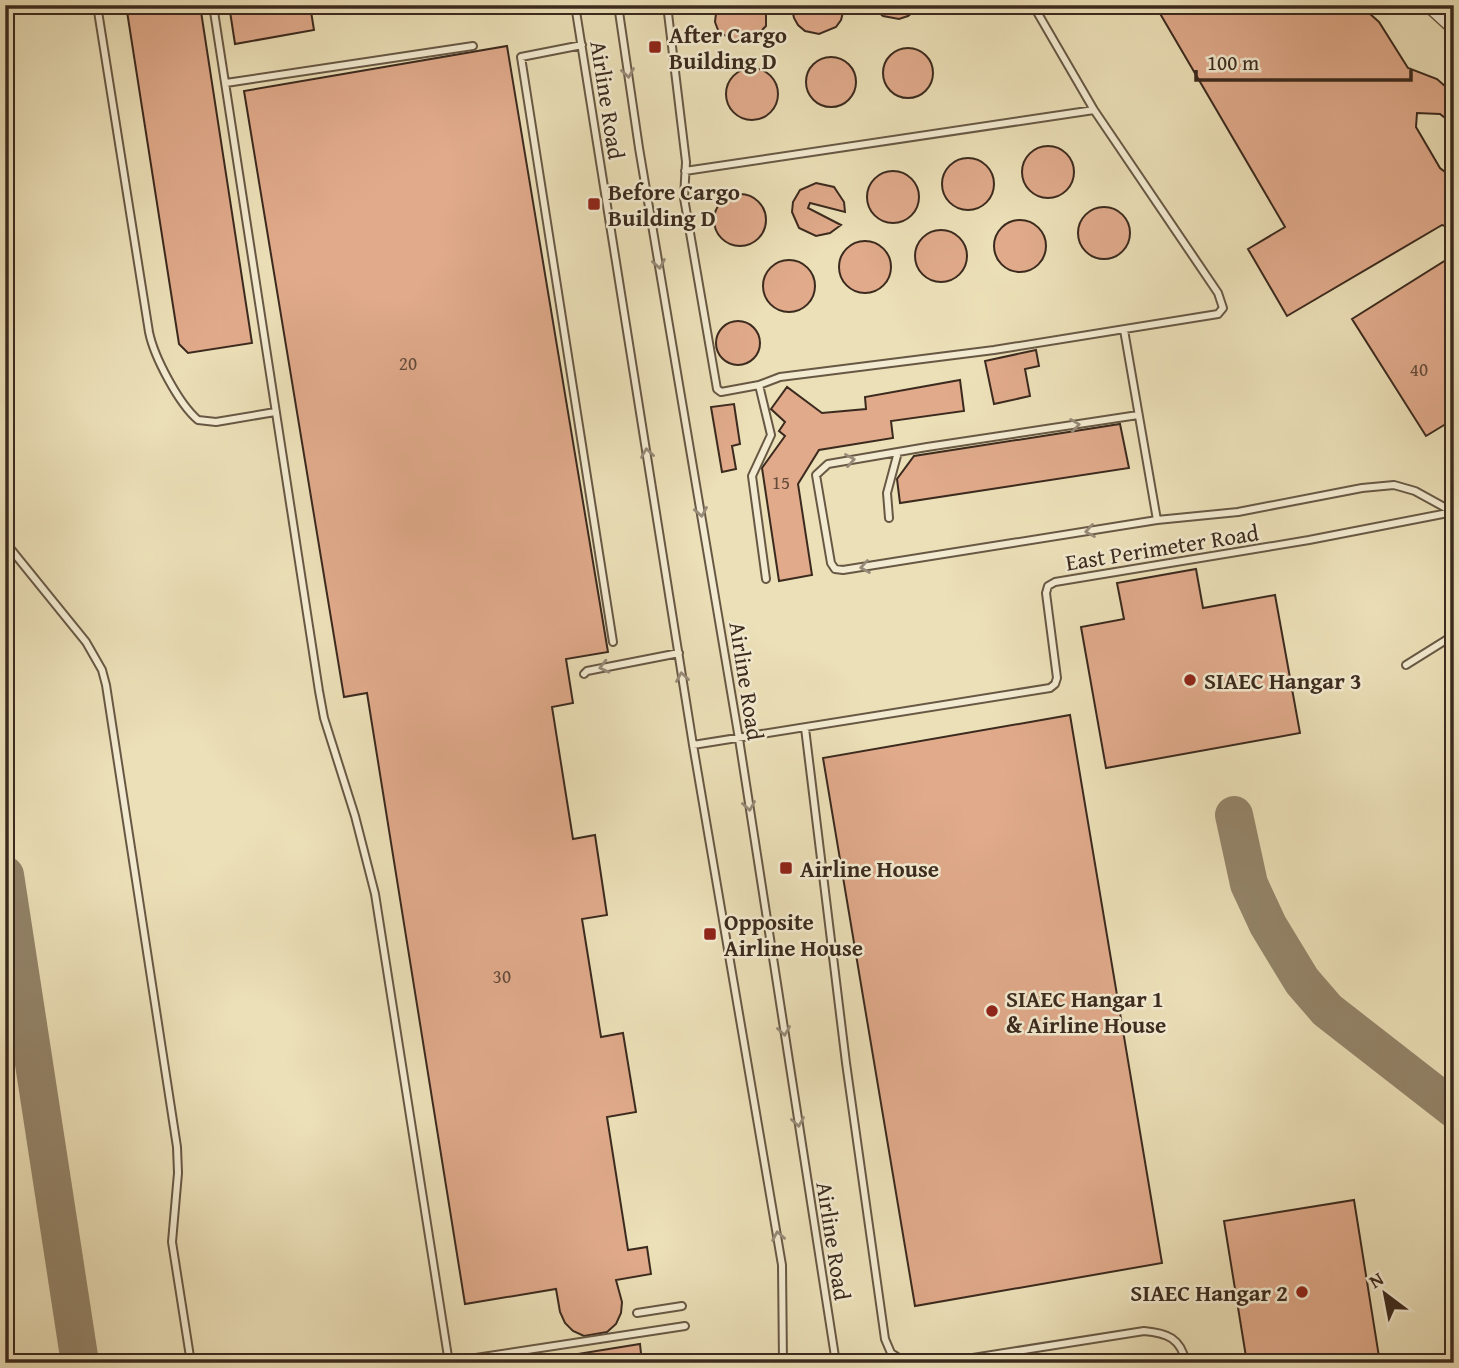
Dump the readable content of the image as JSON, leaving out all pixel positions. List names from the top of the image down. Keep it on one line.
{"streets":{"lane":["Airline Road","East Perimeter Road"]},"crossings":[["Airline Road","East Perimeter Road"]],"places":{"transit":["After Cargo Building D","Before Cargo Building D","Airline House","Opposite Airline House"],"other":["SIAEC Hangar 3","SIAEC Hangar 1 & Airline House","SIAEC Hangar 2"]},"house_numbers":["20","40","15","30"],"scale_bar":"100 m","north":"top left"}
